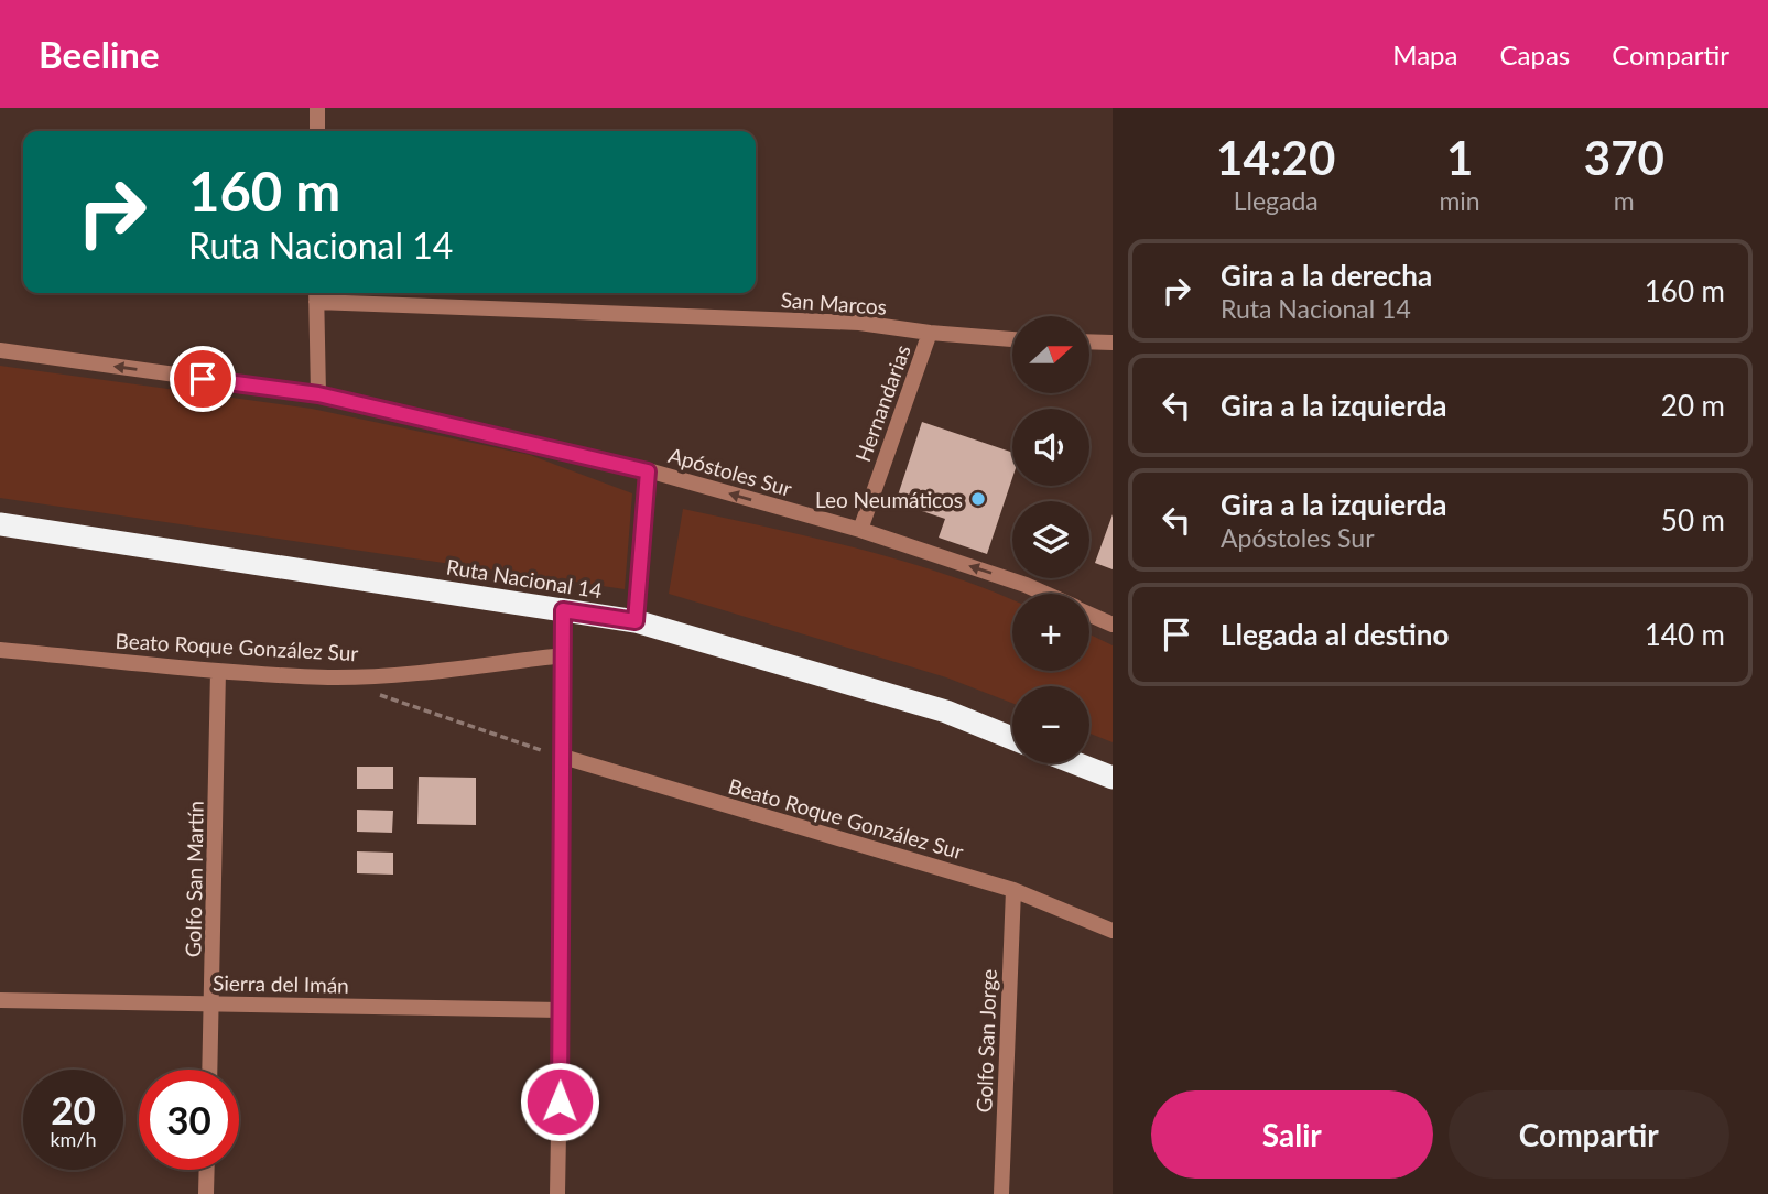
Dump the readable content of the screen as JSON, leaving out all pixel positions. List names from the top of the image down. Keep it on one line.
{"streets":{"highway":["Ruta Nacional 14"],"street":["San Marcos","Hernandarias","Apóstoles Sur","Beato Roque González Sur","Golfo San Martín","Sierra del Imán","Golfo San Jorge"]},"crossings":[["San Marcos","Hernandarias"],["Hernandarias","Apóstoles Sur"],["Beato Roque González Sur","Golfo San Martín"],["Beato Roque González Sur","Golfo San Jorge"],["Golfo San Martín","Sierra del Imán"]],"one_way":["Apóstoles Sur"],"places":["Leo Neumáticos"],"north":"right","page":{"header":"Beeline","nav":["Mapa","Capas","Compartir"],"eta":["14:20","Llegada","1","min","370","m"],"turn":["160 m","Ruta Nacional 14"],"list":[{"name":"Gira a la derecha","note":"Ruta Nacional 14","value":"160 m"},{"name":"Gira a la izquierda","value":"20 m"},{"name":"Gira a la izquierda","note":"Apóstoles Sur","value":"50 m"},{"name":"Llegada al destino","value":"140 m"}],"map_buttons":["+","−"],"speed":"20 km/h","limit":"30","buttons":["Salir","Compartir"]}}
